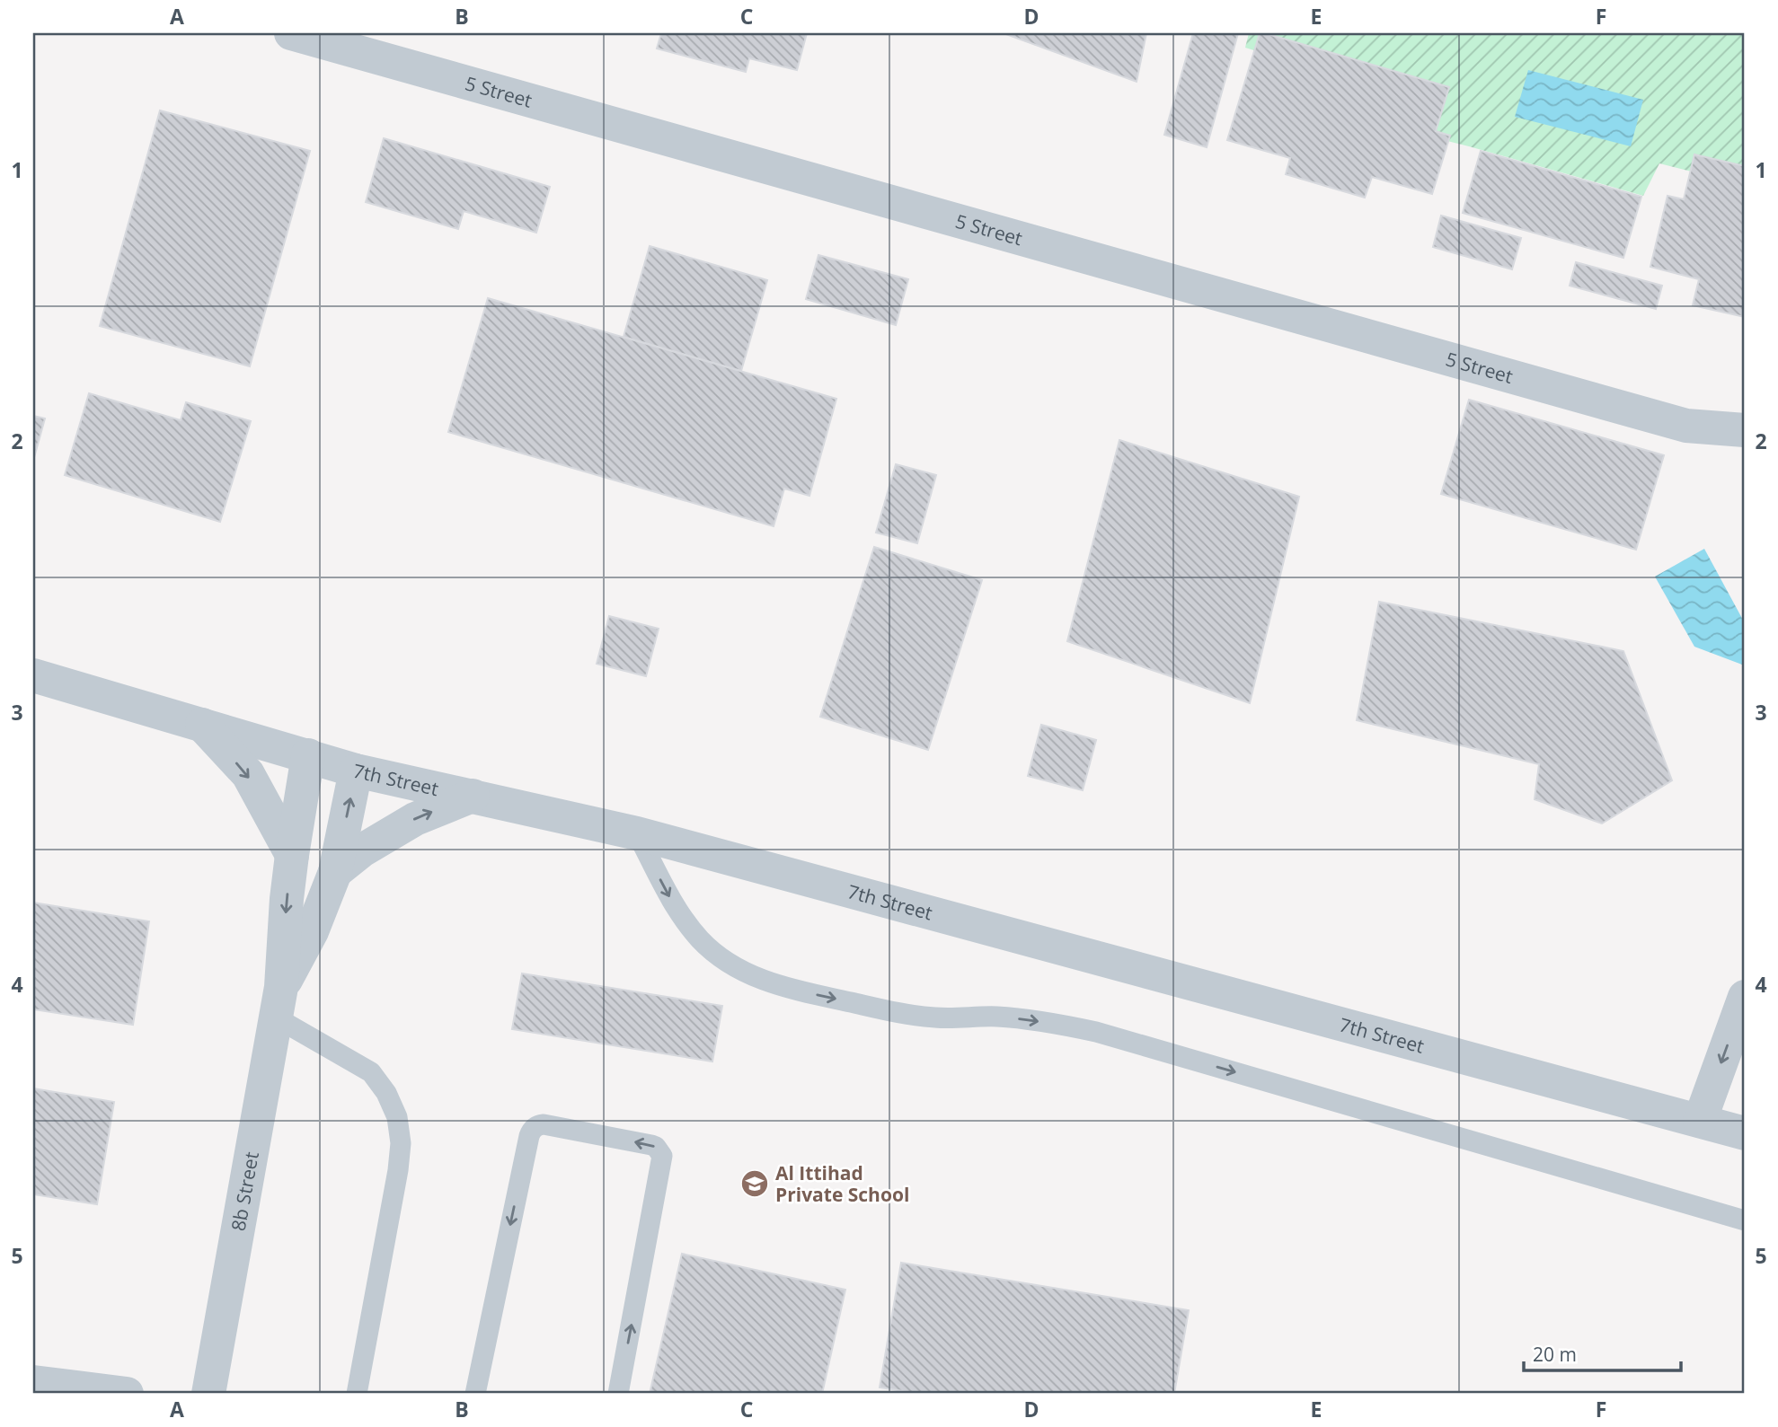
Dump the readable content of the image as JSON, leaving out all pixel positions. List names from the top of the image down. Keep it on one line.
{"streets":{"street":["5 Street","7th Street","8b Street"]},"crossings":[["7th Street","8b Street"]],"places":{"school or university":["Al Ittihad Private School"]},"scale_bar":"20 m","grid":{"columns":["A","B","C","D","E","F"],"rows":["1","2","3","4","5"]}}
